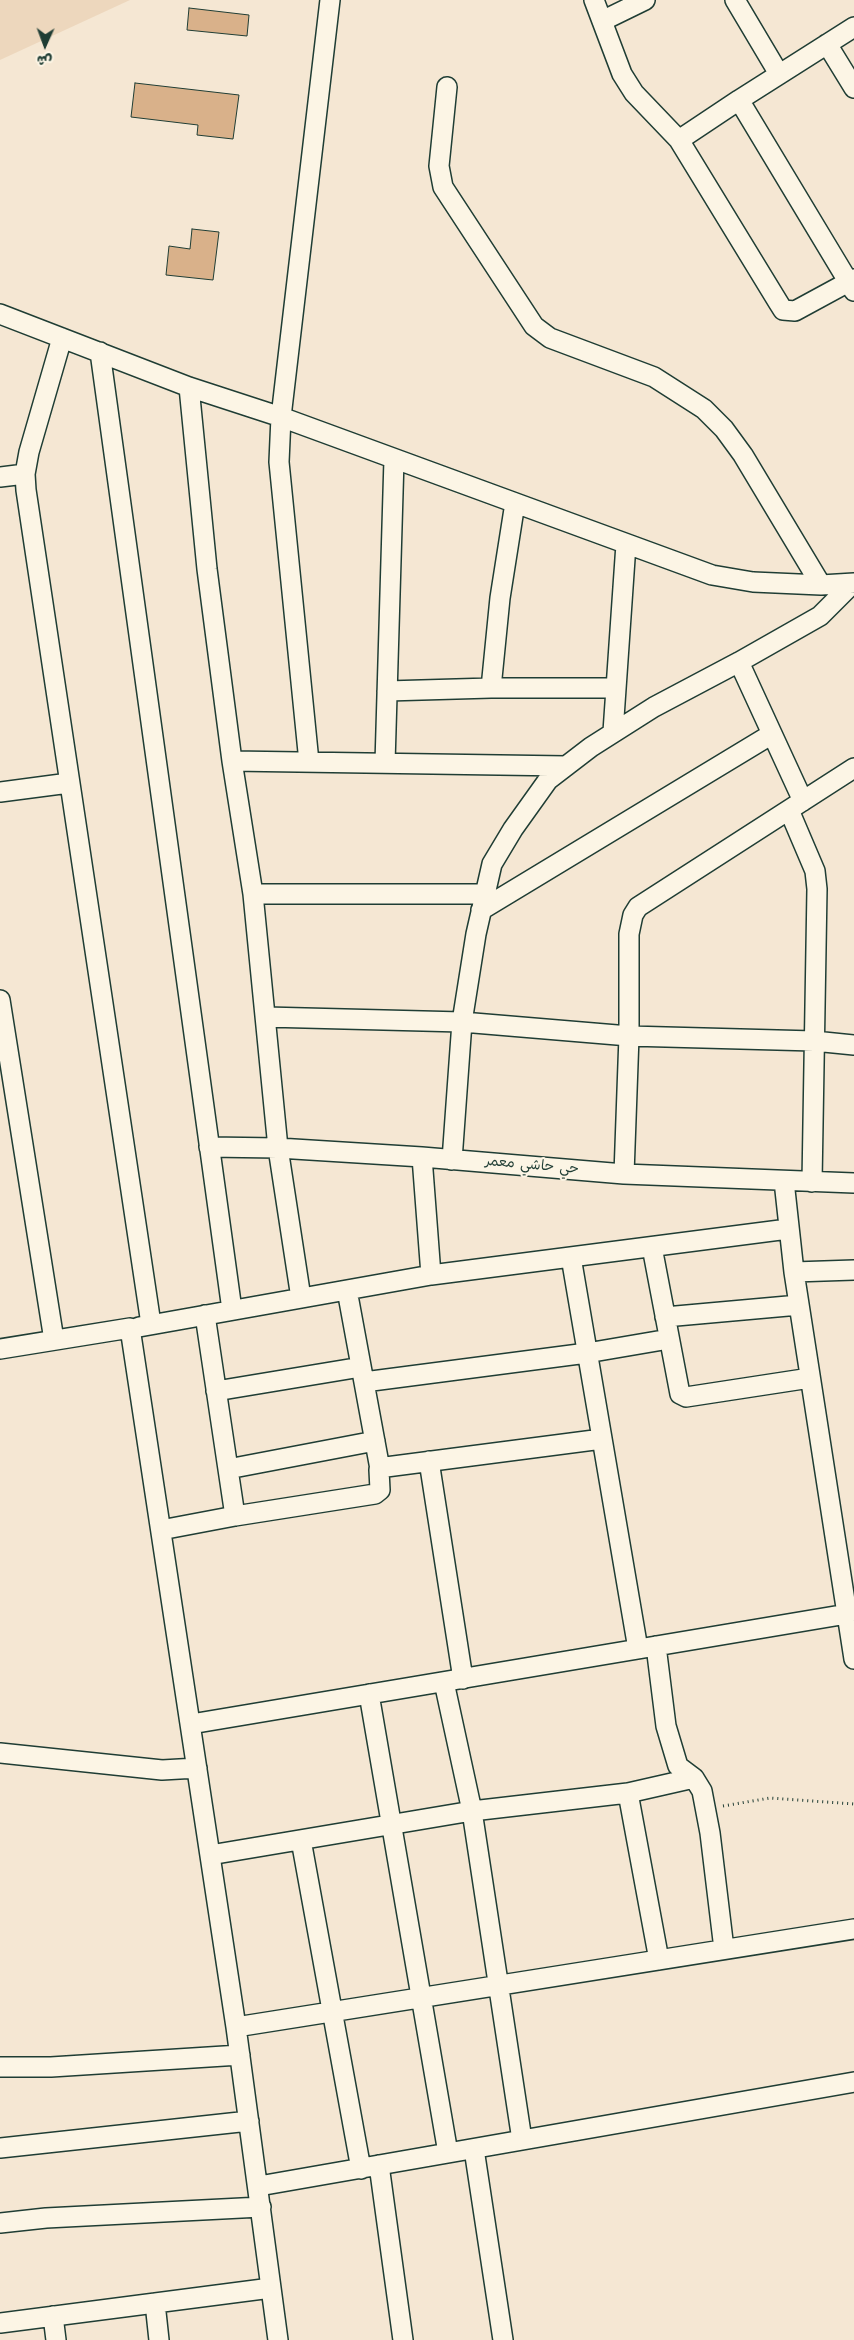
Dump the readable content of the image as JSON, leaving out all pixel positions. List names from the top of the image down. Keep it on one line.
{"streets":{"street":["حي حاشي معمر"]},"north":"bottom"}
